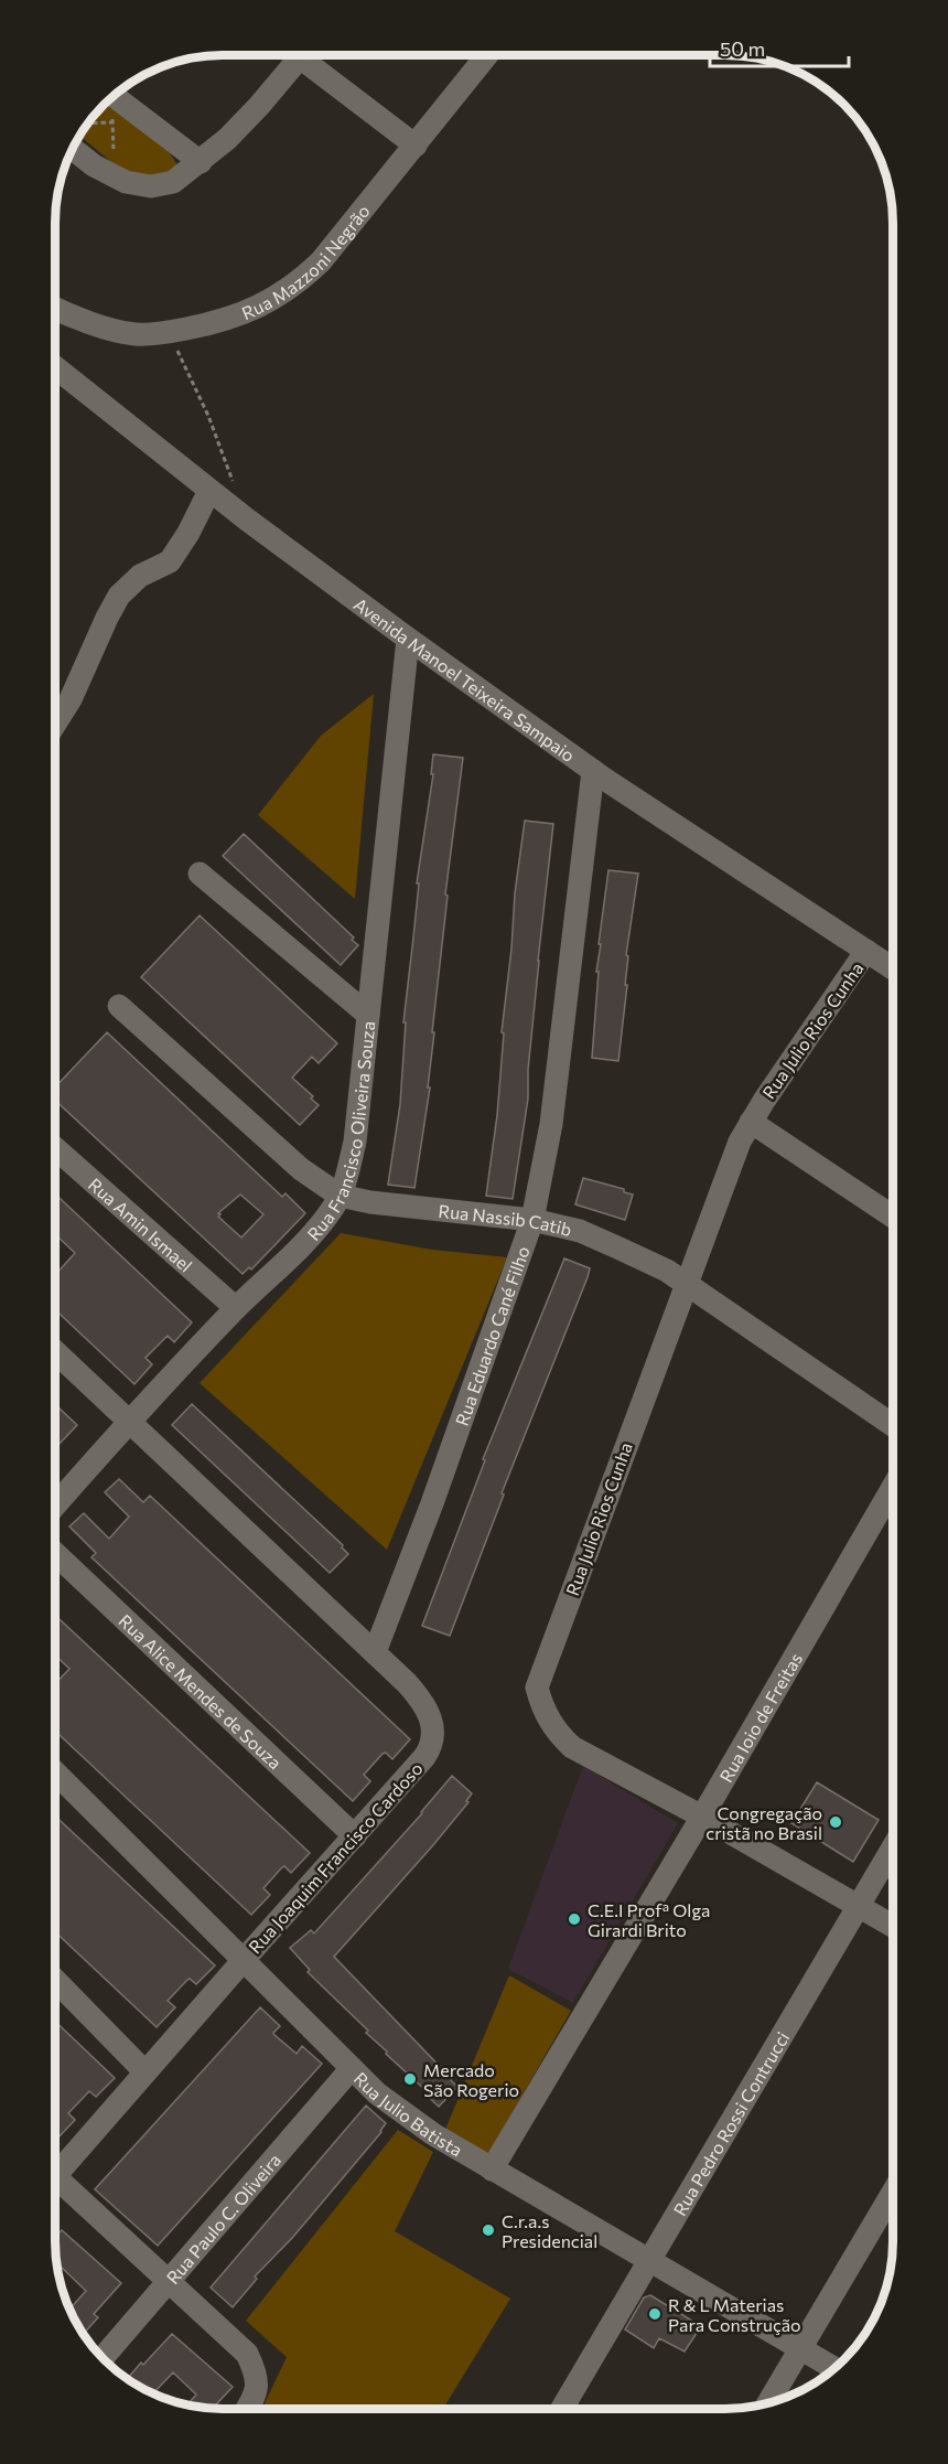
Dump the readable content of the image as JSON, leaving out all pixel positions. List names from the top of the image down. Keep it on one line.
{"streets":{"street":["Rua Mazzoni Negrão","Avenida Manoel Teixeira Sampaio","Rua Julio Rios Cunha","Rua Francisco Oliveira Souza","Rua Nassib Catib","Rua Amin Ismael","Rua Eduardo Cané Filho","Rua Alice Mendes de Souza","Rua Ioio de Freitas","Rua Joaquim Francisco Cardoso","Rua Julio Batista","Rua Pedro Rossi Contrucci","Rua Paulo C. Oliveira"]},"crossings":[["Avenida Manoel Teixeira Sampaio","Rua Julio Rios Cunha"],["Avenida Manoel Teixeira Sampaio","Rua Francisco Oliveira Souza"],["Avenida Manoel Teixeira Sampaio","Rua Eduardo Cané Filho"],["Rua Julio Rios Cunha","Rua Nassib Catib"],["Rua Julio Rios Cunha","Rua Ioio de Freitas"],["Rua Julio Rios Cunha","Rua Pedro Rossi Contrucci"],["Rua Francisco Oliveira Souza","Rua Nassib Catib"],["Rua Francisco Oliveira Souza","Rua Amin Ismael"],["Rua Francisco Oliveira Souza","Rua Joaquim Francisco Cardoso"],["Rua Nassib Catib","Rua Eduardo Cané Filho"],["Rua Eduardo Cané Filho","Rua Joaquim Francisco Cardoso"],["Rua Alice Mendes de Souza","Rua Joaquim Francisco Cardoso"],["Rua Ioio de Freitas","Rua Julio Batista"],["Rua Joaquim Francisco Cardoso","Rua Julio Batista"],["Rua Julio Batista","Rua Pedro Rossi Contrucci"],["Rua Julio Batista","Rua Paulo C. Oliveira"]],"places":["Congregação cristã no Brasil","C.E.I Profª Olga Girardi Brito","Mercado São Rogerio","C.r.a.s Presidencial","R & L Materias Para Construção"],"scale_bar":"50 m"}
